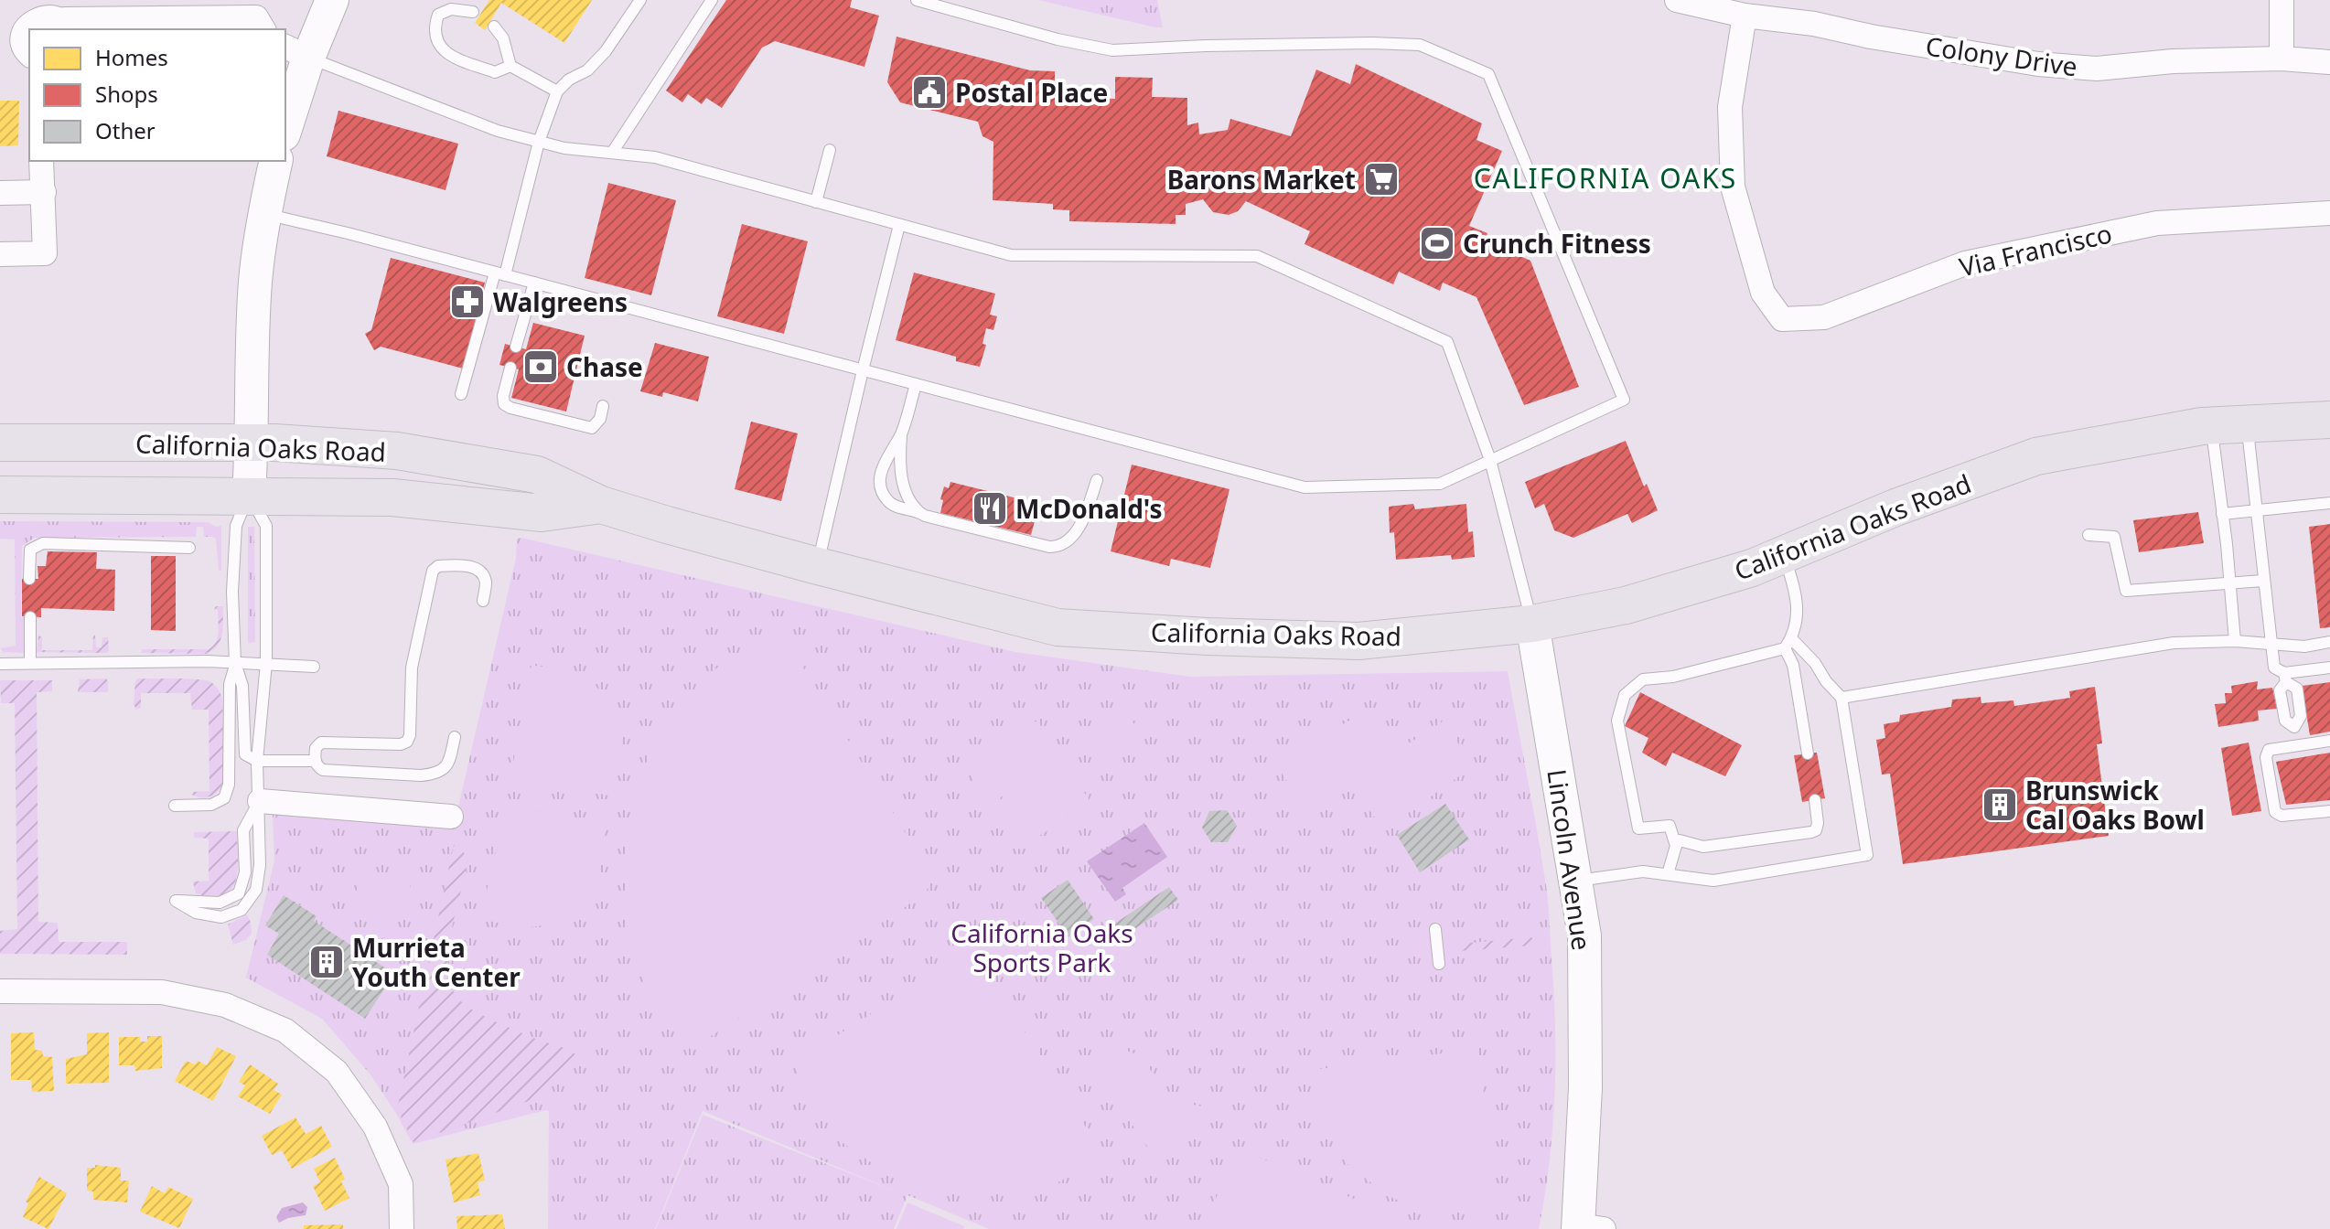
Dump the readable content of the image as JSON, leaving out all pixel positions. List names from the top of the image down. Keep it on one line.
{"streets":{"main road":["California Oaks Road"],"street":["Colony Drive","Via Francisco","Lincoln Avenue"]},"crossings":[["Colony Drive","Via Francisco"],["California Oaks Road","Lincoln Avenue"]],"districts":["CALIFORNIA OAKS"],"parks":["California Oaks Sports Park"],"places":{"public building":["Postal Place"],"supermarket":["Barons Market"],"sports":["Crunch Fitness"],"pharmacy":["Walgreens"],"bank":["Chase"],"restaurant":["McDonald's"],"building":["Brunswick Cal Oaks Bowl","Murrieta Youth Center"]},"legend":["Homes","Shops","Other"]}
